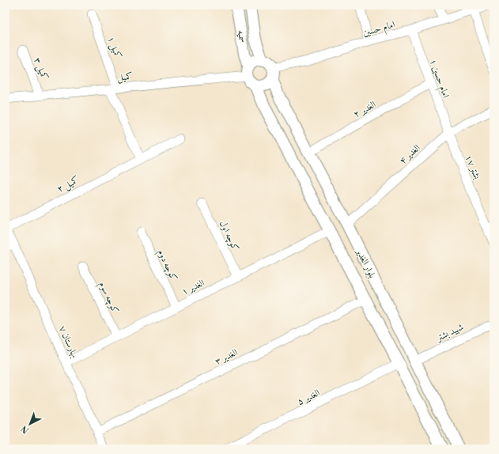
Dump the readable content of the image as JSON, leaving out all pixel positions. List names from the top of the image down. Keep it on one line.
{"streets":{"street":["امام حسین","سمیه","کمیل ۱","کمیل ۳","کمیل","امام حسین ۱","الغدیر ۲","الغدیر ۴","بشتر ۱۷","کمیل ۲","کوچه اول","بلوار الغدیر","کوچه دوم","الغدیر ۱","کوچه سوم","شهید بشتر","بهارستان ۷","الغدیر ۳","الغدیر ۵"]},"crossings":[["امام حسین","سمیه"],["امام حسین","کمیل"],["امام حسین","امام حسین ۱"],["امام حسین","بلوار الغدیر"],["سمیه","کمیل"],["سمیه","بلوار الغدیر"],["کمیل ۱","کمیل"],["کمیل ۳","کمیل"],["کمیل","بلوار الغدیر"],["امام حسین ۱","الغدیر ۲"],["امام حسین ۱","الغدیر ۴"],["امام حسین ۱","بشتر ۱۷"],["الغدیر ۲","بلوار الغدیر"],["الغدیر ۴","بشتر ۱۷"],["الغدیر ۴","بلوار الغدیر"],["کمیل ۲","بهارستان ۷"],["کوچه اول","الغدیر ۱"],["بلوار الغدیر","الغدیر ۱"],["بلوار الغدیر","شهید بشتر"],["بلوار الغدیر","الغدیر ۳"],["بلوار الغدیر","الغدیر ۵"],["کوچه دوم","الغدیر ۱"],["الغدیر ۱","کوچه سوم"],["الغدیر ۱","بهارستان ۷"],["بهارستان ۷","الغدیر ۳"]],"north":"bottom left"}
